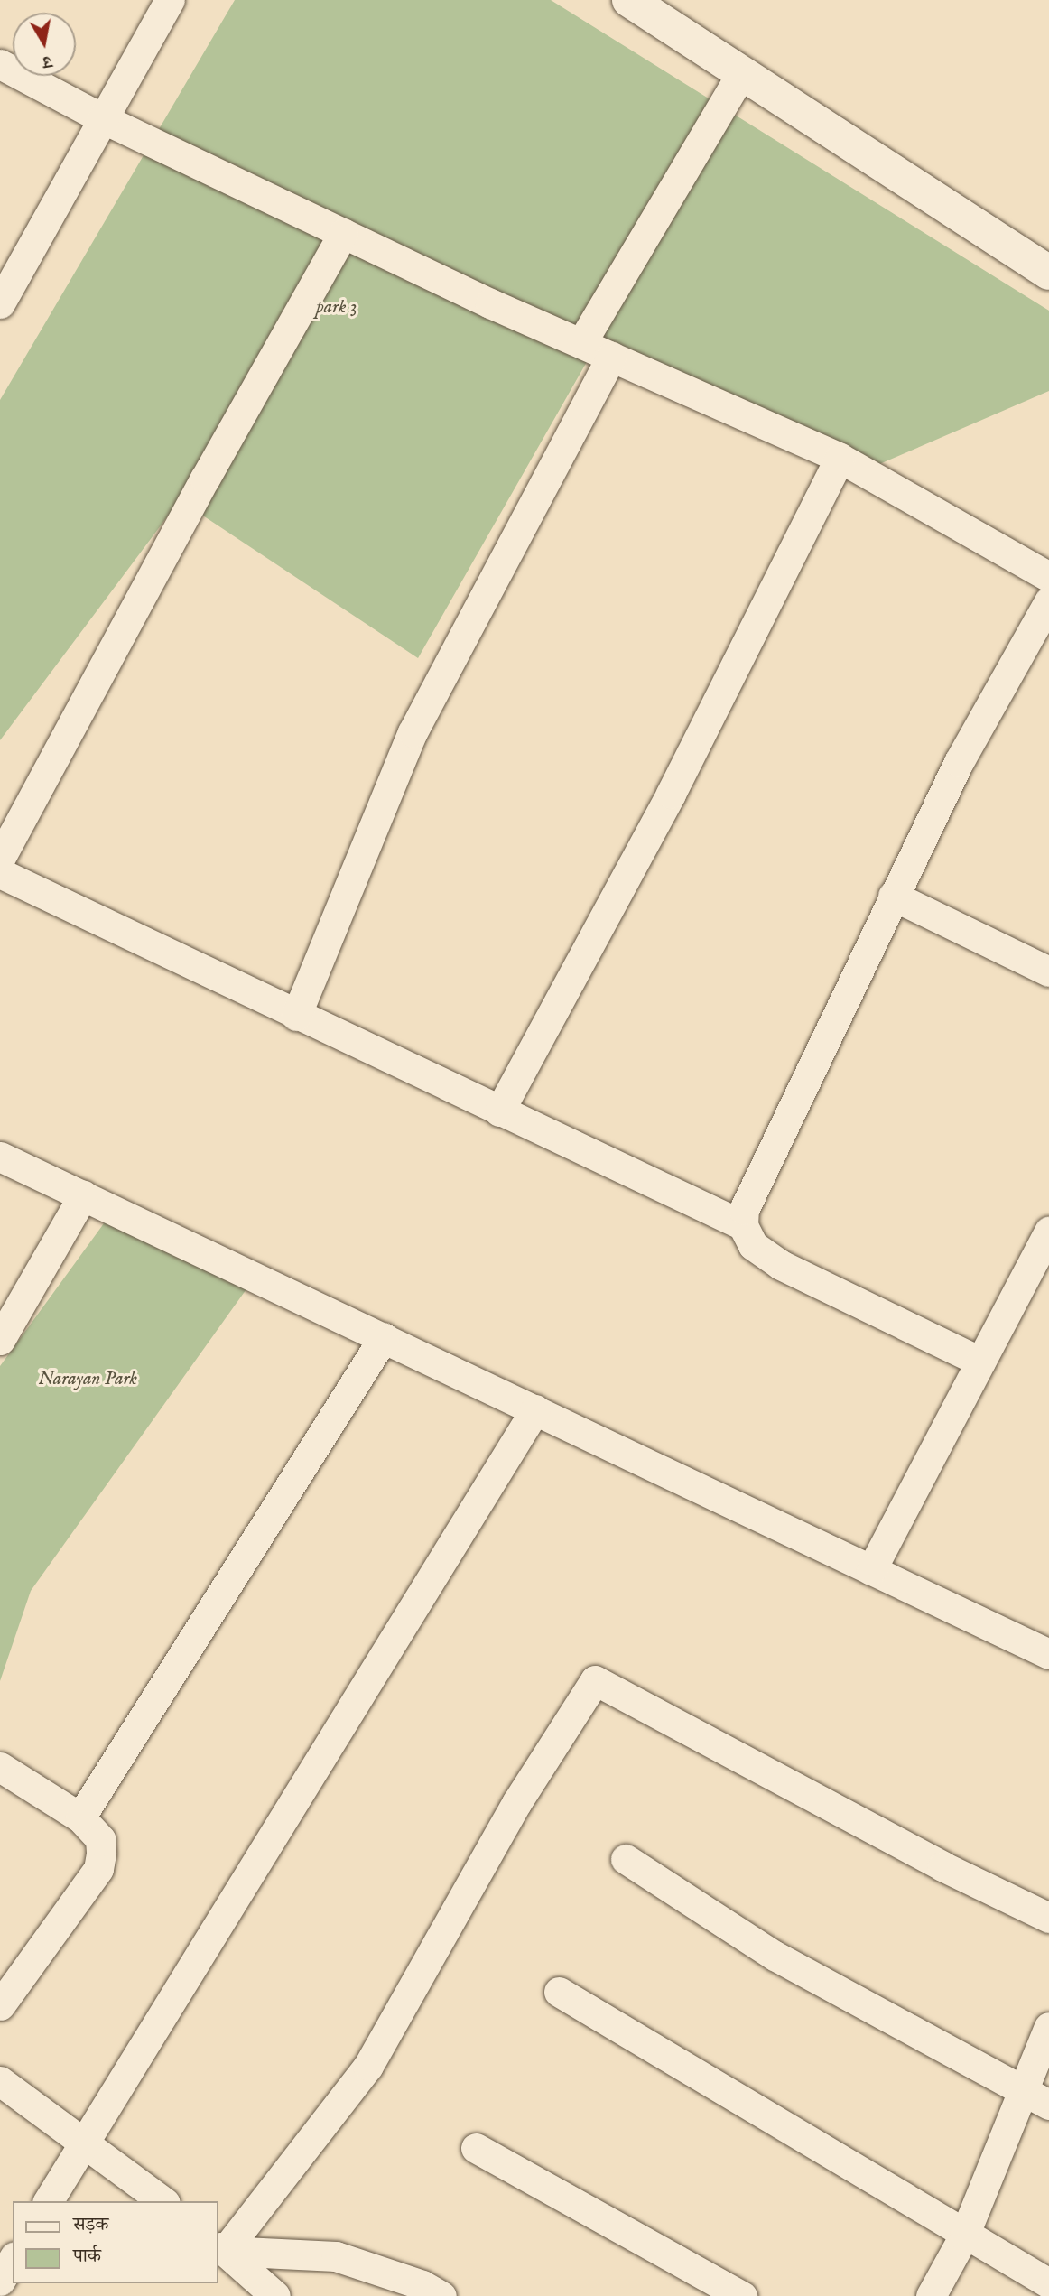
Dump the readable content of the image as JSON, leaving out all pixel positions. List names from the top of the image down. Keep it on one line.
{"parks":["park 3","Narayan Park"],"legend":["सड़क","पार्क"],"north":"bottom"}
